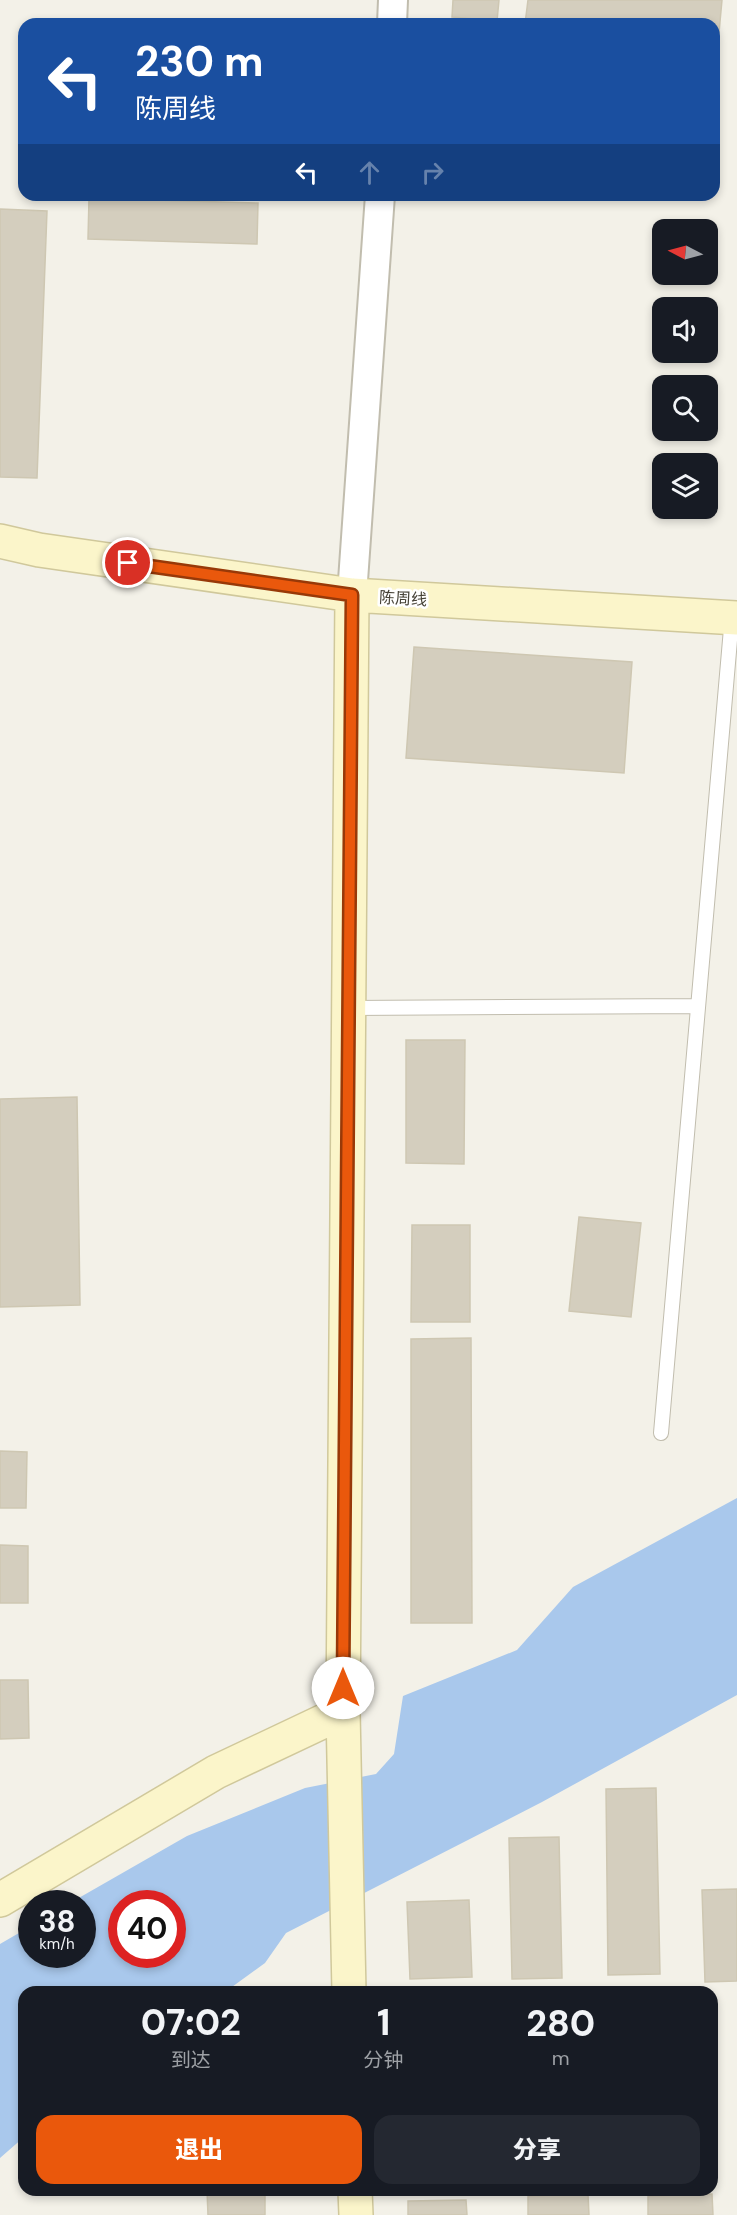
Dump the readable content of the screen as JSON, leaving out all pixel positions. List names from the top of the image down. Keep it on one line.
{"streets":{"street":["陈周线"]},"north":"left","page":{"turn":["230 m","陈周线"],"speed":"38 km/h","limit":"40","eta":["07:02","到达","1","分钟","280","m"],"buttons":["退出","分享"]}}
